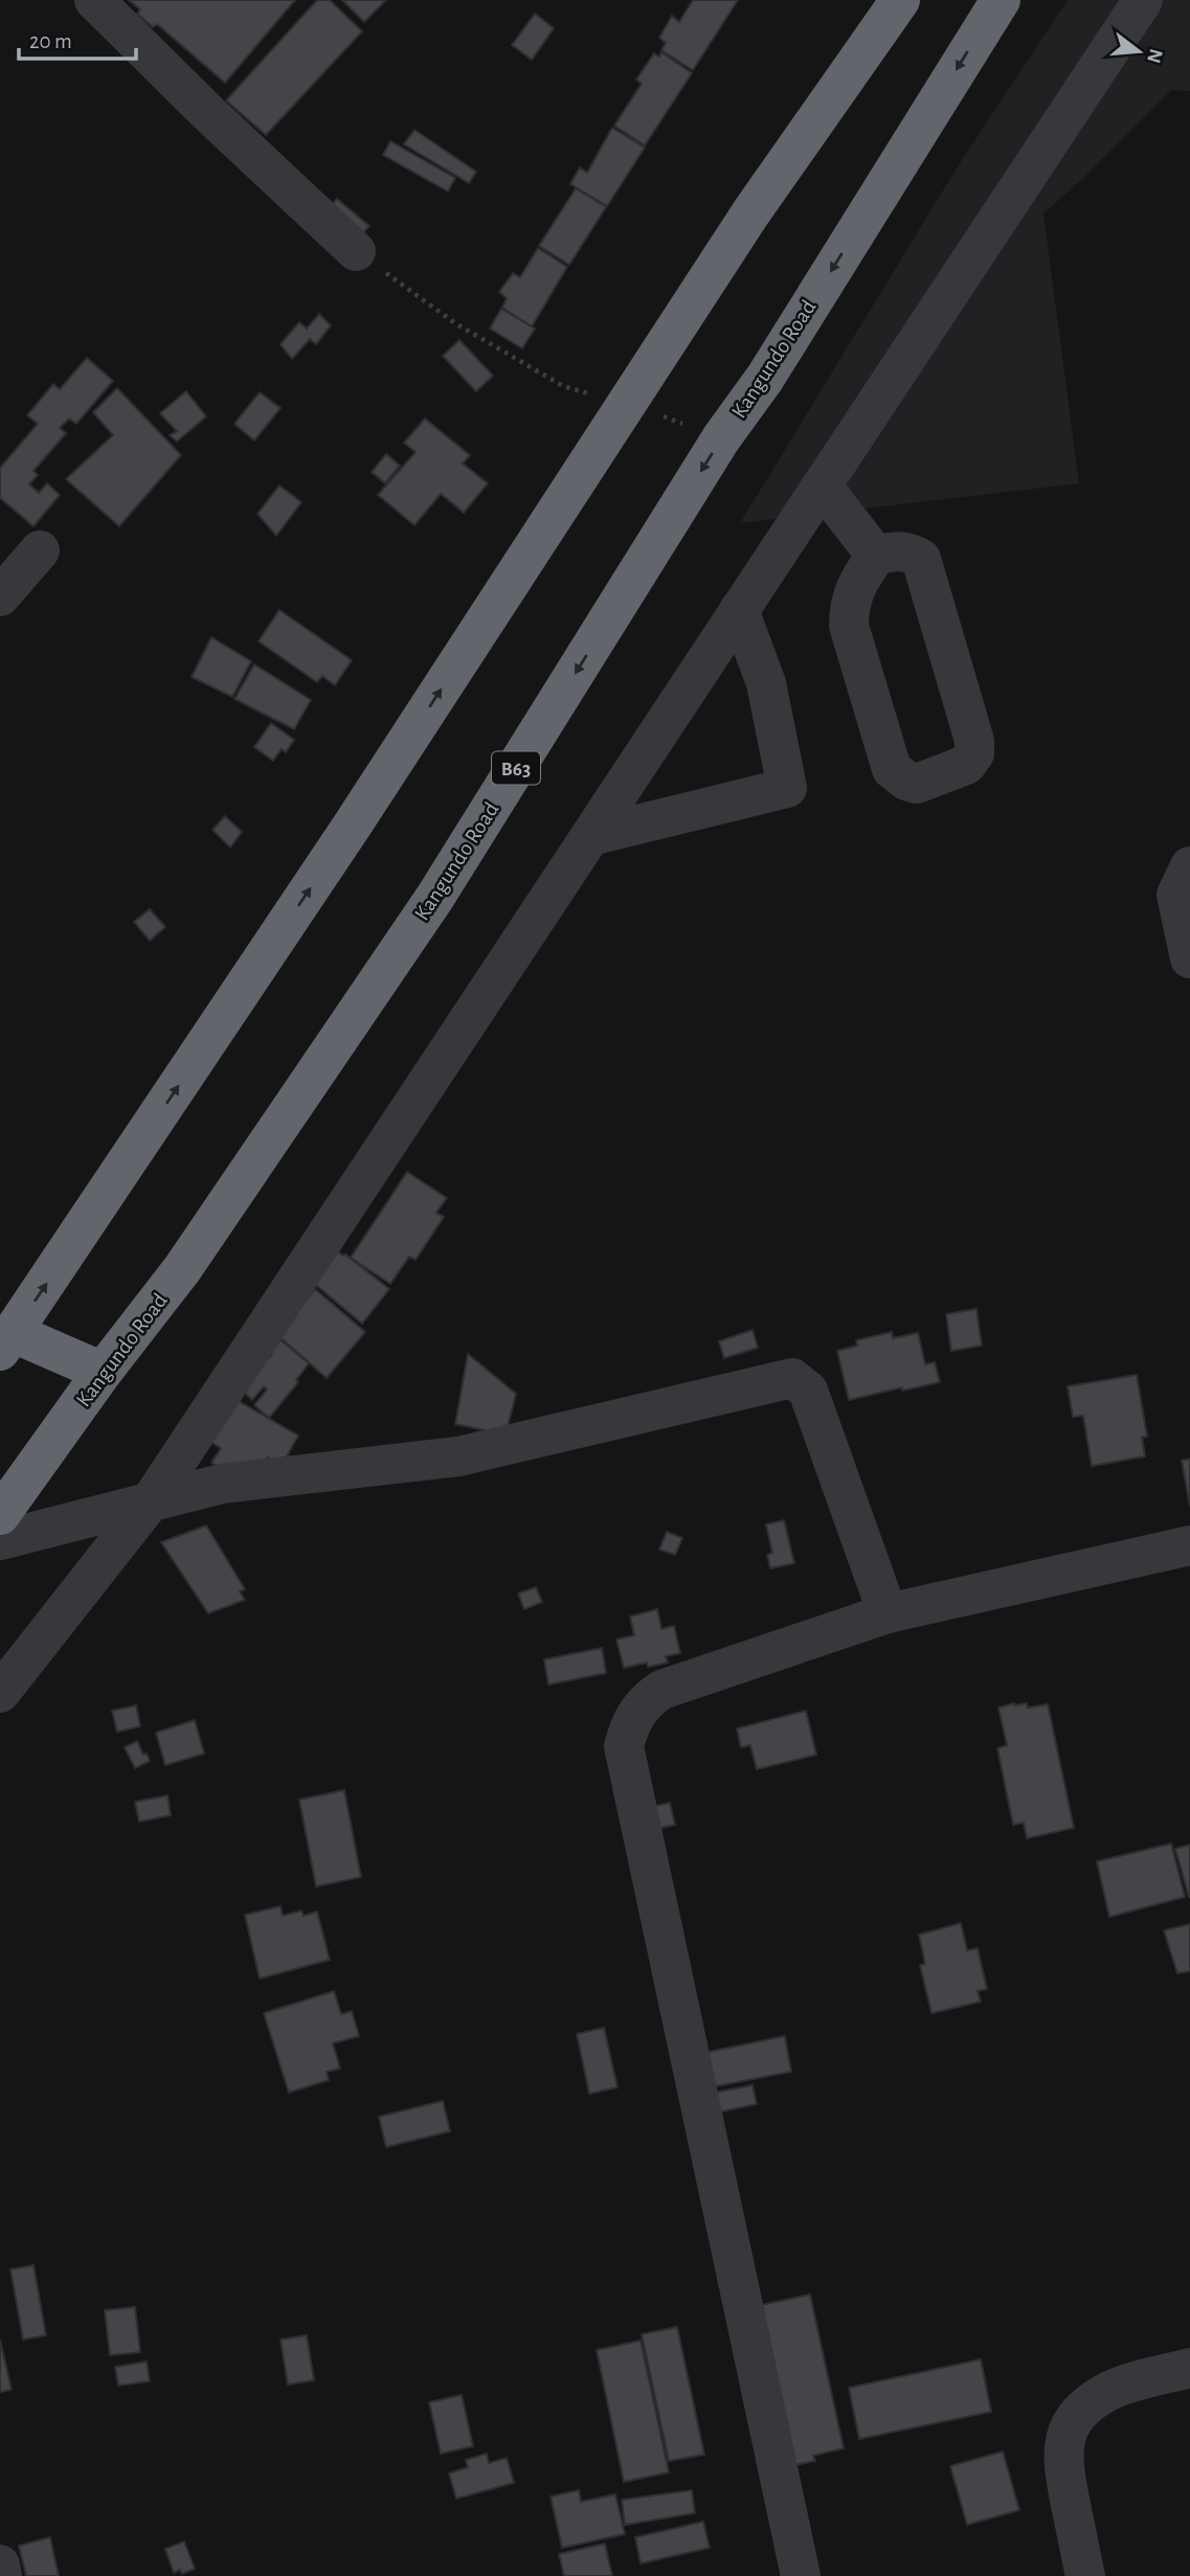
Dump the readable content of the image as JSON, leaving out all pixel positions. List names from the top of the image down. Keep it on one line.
{"streets":{"highway":["Kangundo Road","B63"]},"scale_bar":"20 m","north":"right"}
